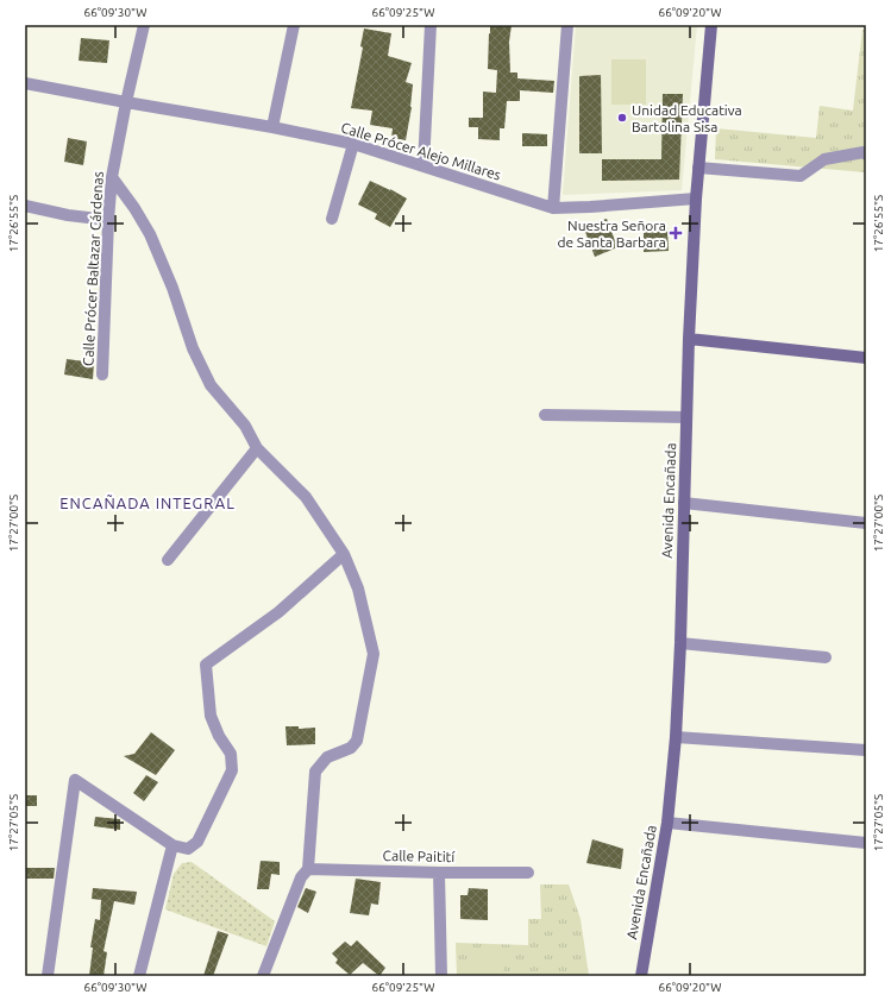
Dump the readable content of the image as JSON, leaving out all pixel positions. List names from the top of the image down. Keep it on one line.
{"streets":{"main road":["Avenida Encañada"],"street":["Calle Prócer Alejo Millares","Calle Prócer Baltazar Cárdenas","Calle Paitití"]},"crossings":[["Calle Prócer Alejo Millares","Calle Prócer Baltazar Cárdenas"],["Calle Prócer Alejo Millares","Avenida Encañada"]],"districts":["ENCAÑADA INTEGRAL"],"places":{"other":["Unidad Educativa Bartolina Sisa"],"health":["Nuestra Señora de Santa Barbara"]},"coordinates":["66°09'30\"W","66°09'25\"W","66°09'20\"W","17°26'55\"S","17°27'00\"S","17°27'05\"S"]}
